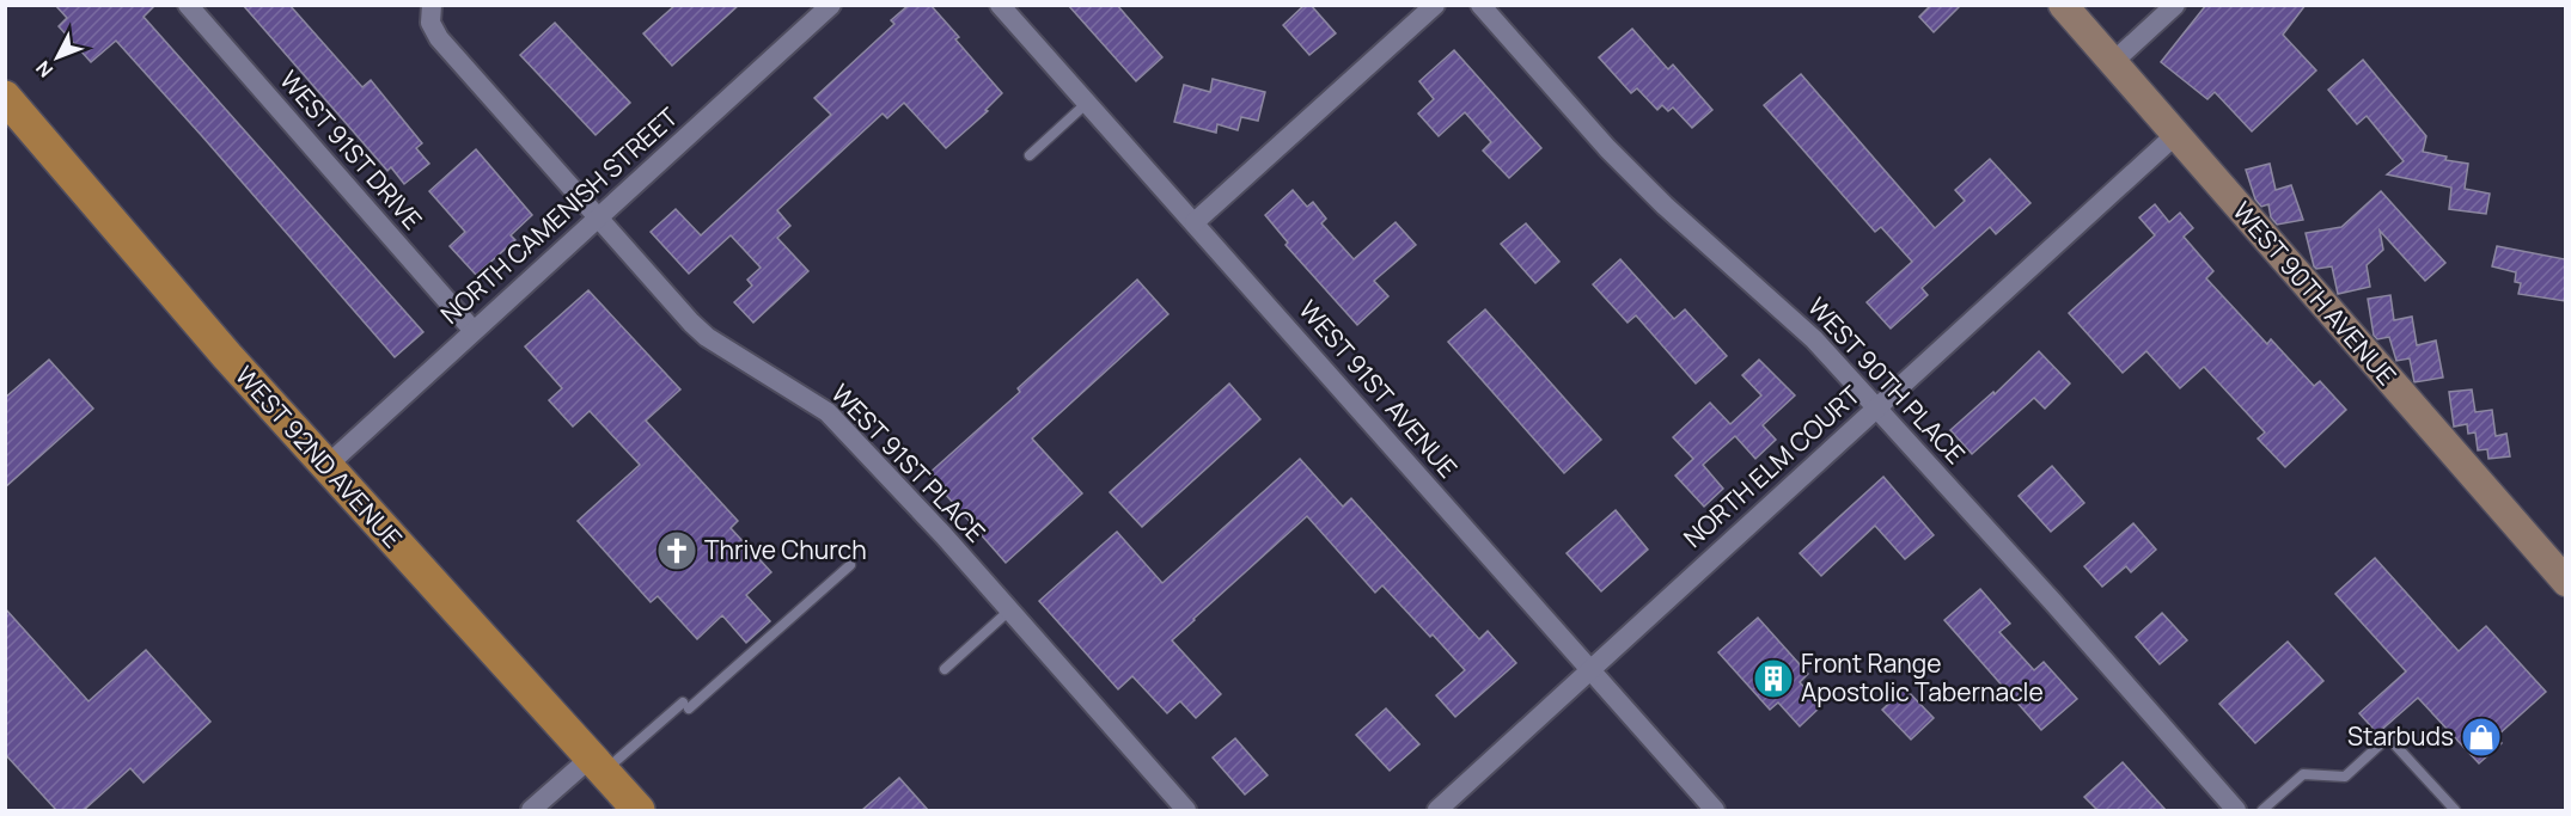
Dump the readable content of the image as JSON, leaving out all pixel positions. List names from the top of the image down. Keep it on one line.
{"streets":{"main road":["WEST 92ND AVENUE"],"street":["WEST 91ST DRIVE","NORTH CAMENISH STREET","WEST 90TH AVENUE","WEST 90TH PLACE","WEST 91ST AVENUE","WEST 91ST PLACE","NORTH ELM COURT"]},"crossings":[["WEST 91ST DRIVE","NORTH CAMENISH STREET"],["NORTH CAMENISH STREET","WEST 92ND AVENUE"],["NORTH CAMENISH STREET","WEST 91ST PLACE"],["WEST 90TH AVENUE","NORTH ELM COURT"],["WEST 90TH PLACE","NORTH ELM COURT"],["WEST 91ST AVENUE","NORTH ELM COURT"]],"places":{"church":["Thrive Church"],"building":["Front Range Apostolic Tabernacle"],"shop":["Starbuds"]},"north":"bottom left"}
